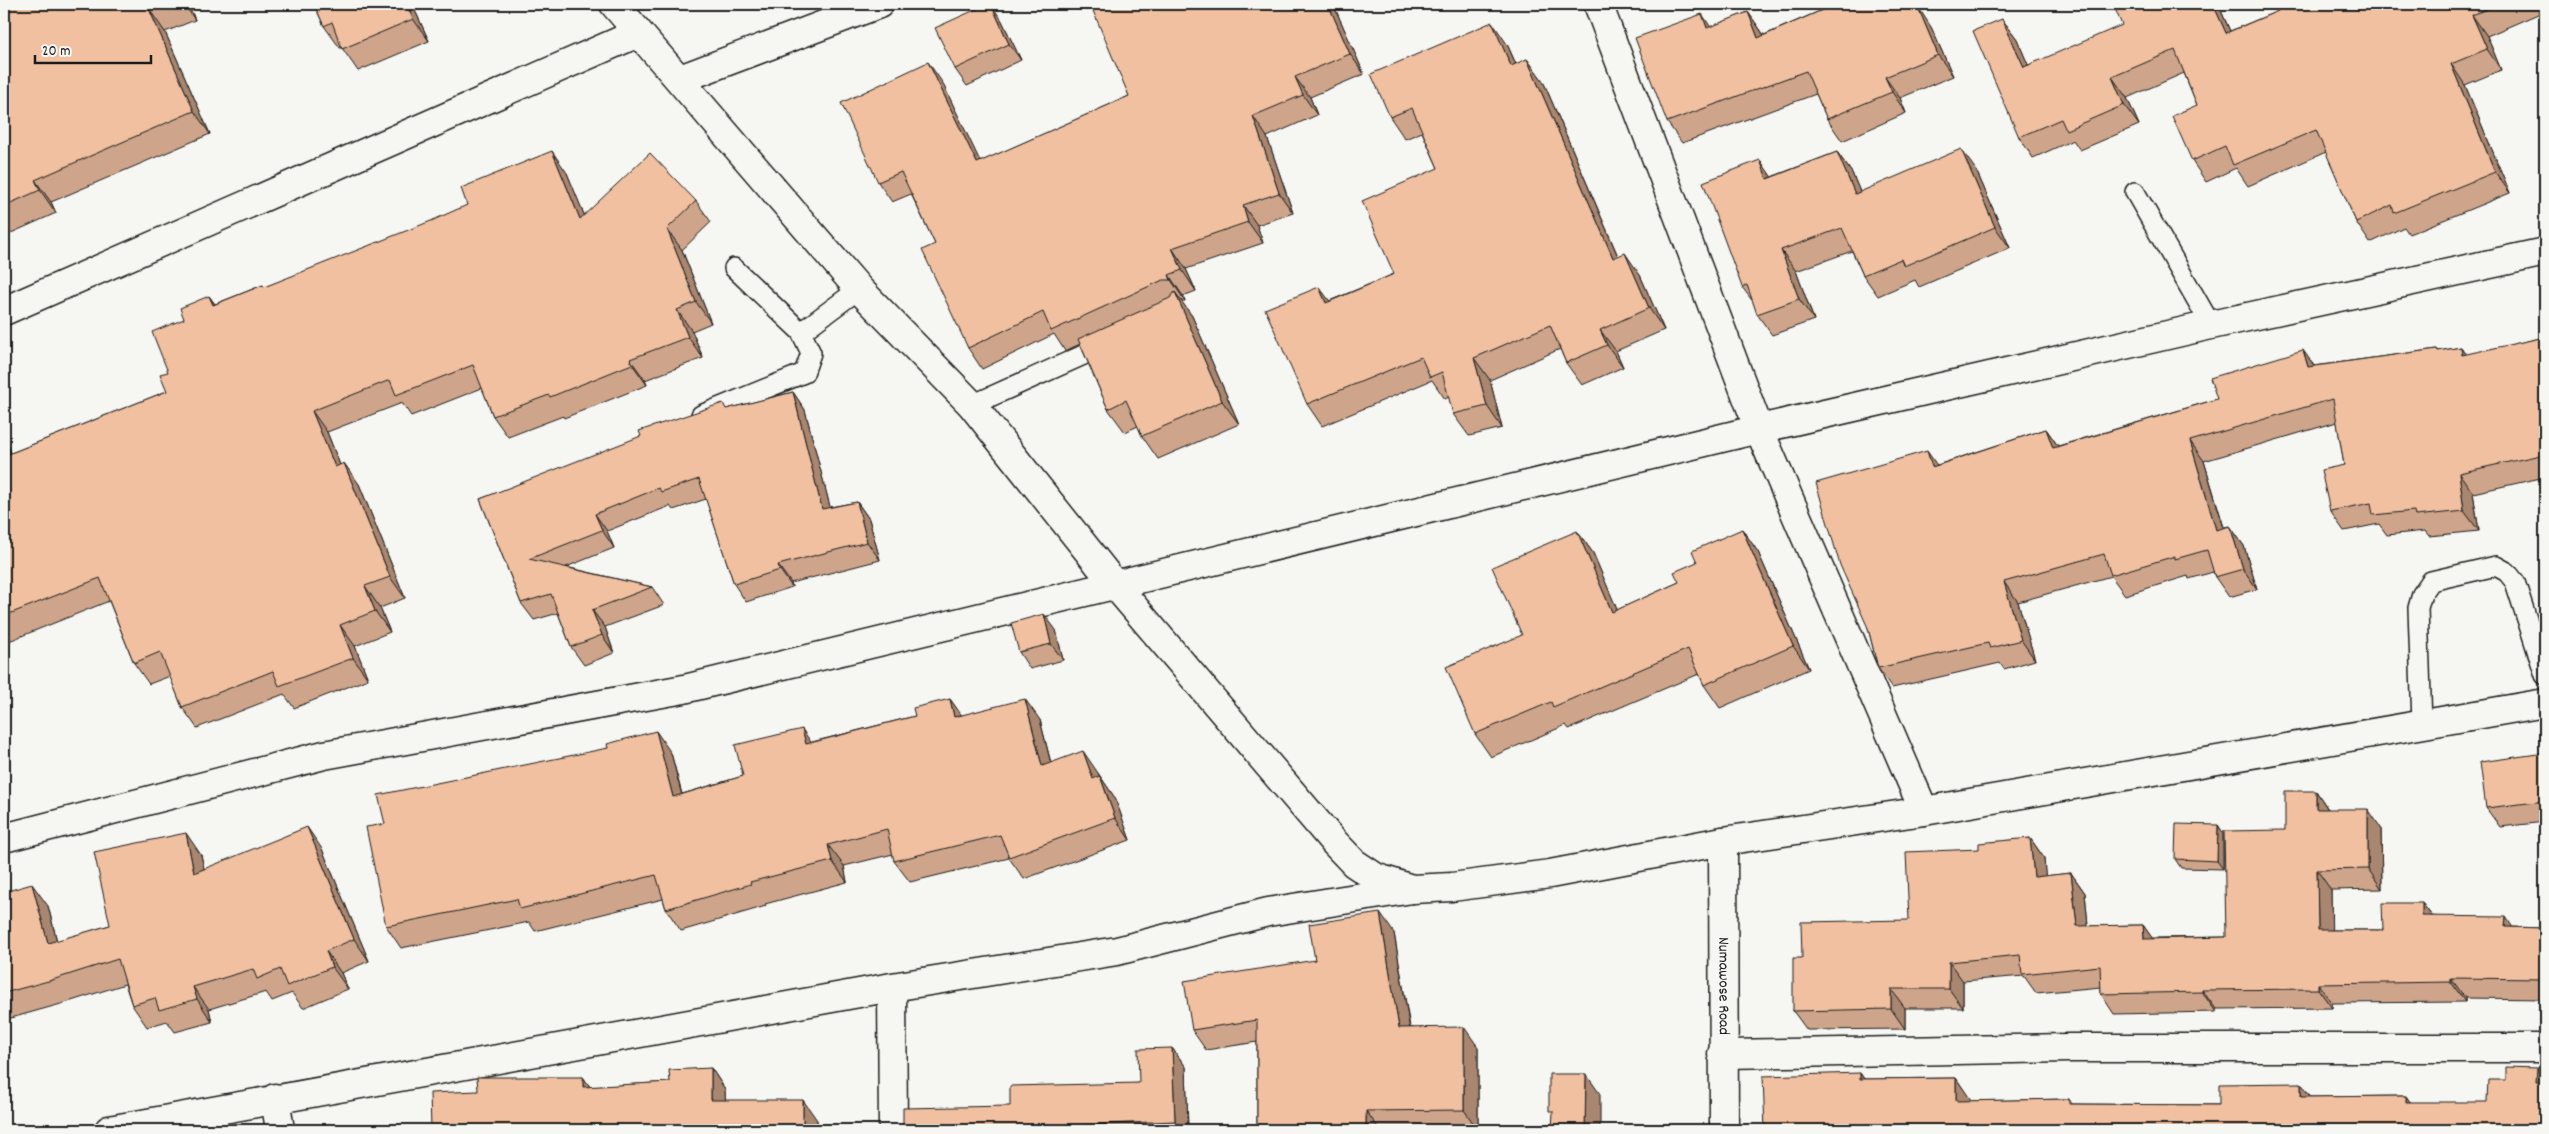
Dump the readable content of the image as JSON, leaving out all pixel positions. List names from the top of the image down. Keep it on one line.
{"streets":{"street":["Numawose Road"]},"scale_bar":"20 m"}
